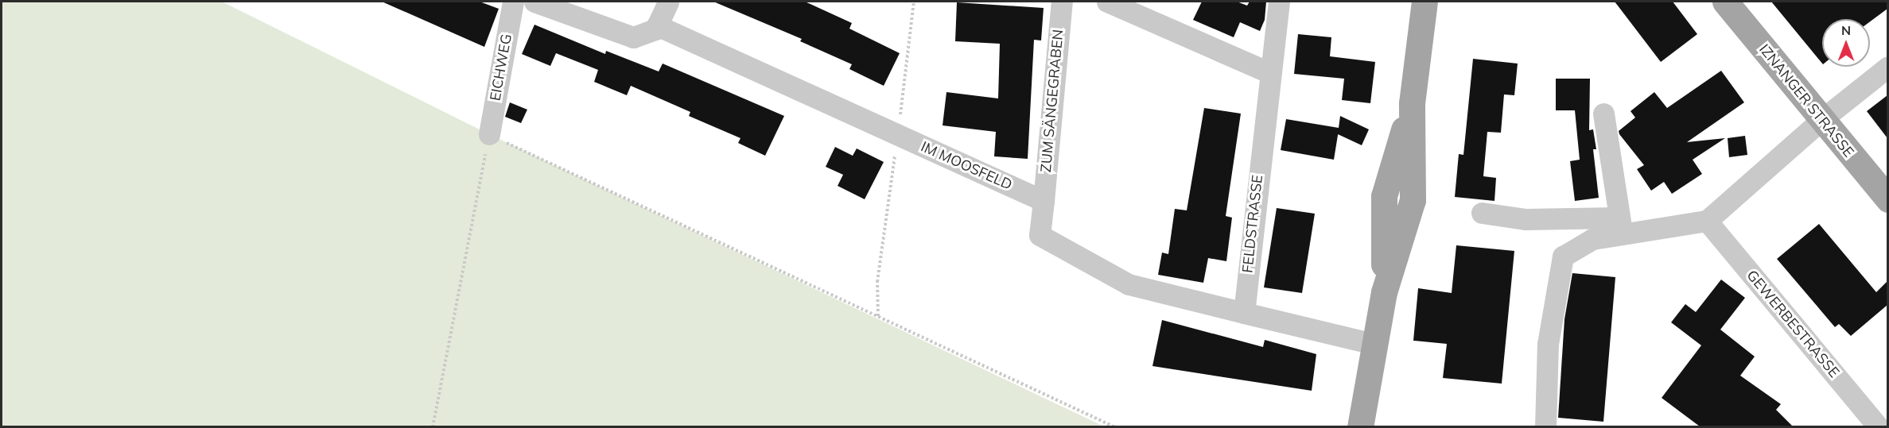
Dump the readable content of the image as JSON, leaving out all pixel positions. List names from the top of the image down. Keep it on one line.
{"streets":{"main road":["IZNANGER STRASSE"],"street":["EICHWEG","ZUM SÄNGEGRABEN","IM MOOSFELD","FELDSTRASSE","GEWERBESTRASSE"]},"crossings":[["ZUM SÄNGEGRABEN","IM MOOSFELD"]],"north":"top"}
